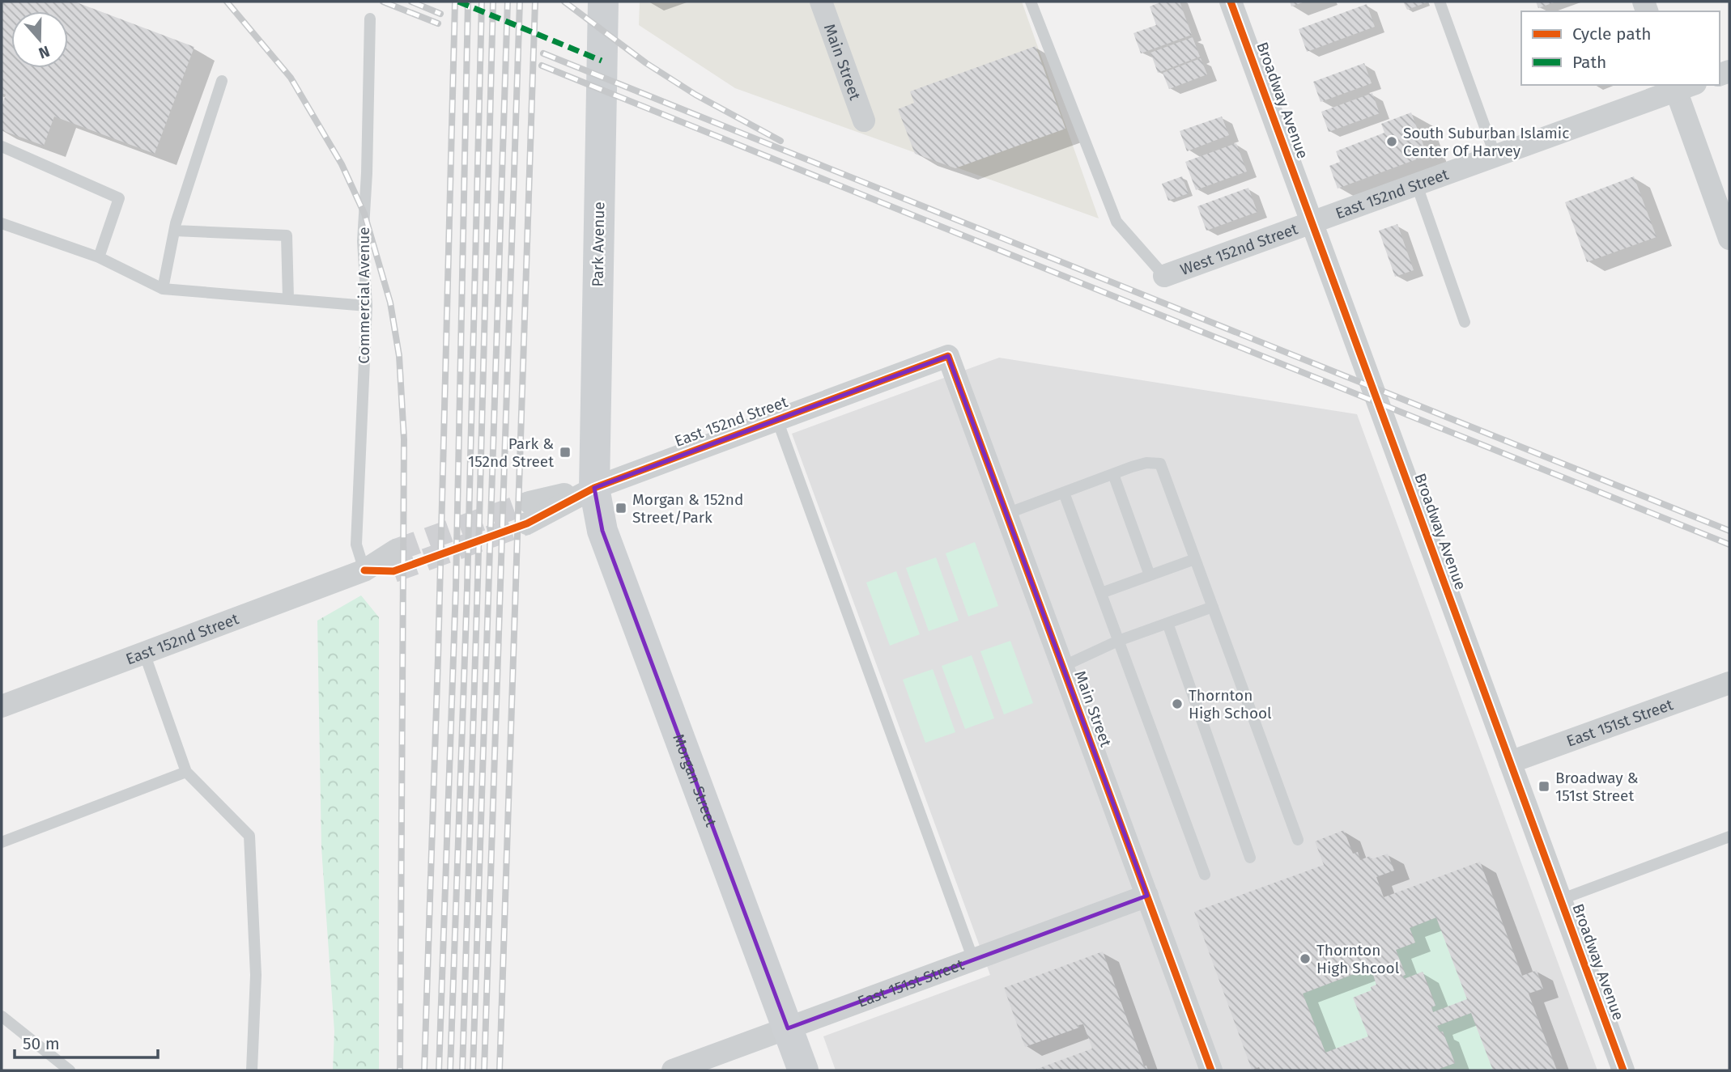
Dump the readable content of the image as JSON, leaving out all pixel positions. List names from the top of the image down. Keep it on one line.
{"streets":{"street":["Main Street","Broadway Avenue","East 152nd Street","Park Avenue","West 152nd Street","East 151st Street","Morgan Street"],"lane":["Commercial Avenue"]},"crossings":[["Main Street","East 152nd Street"],["Main Street","East 151st Street"],["Broadway Avenue","East 152nd Street"],["Broadway Avenue","West 152nd Street"],["Broadway Avenue","East 151st Street"],["East 152nd Street","Park Avenue"],["East 152nd Street","West 152nd Street"],["East 152nd Street","Commercial Avenue"],["East 152nd Street","Morgan Street"],["Park Avenue","Morgan Street"],["East 151st Street","Morgan Street"]],"places":{"other":["South Suburban Islamic Center Of Harvey","Thornton High School","Thornton High Shcool"],"transit":["Park & 152nd Street","Morgan & 152nd Street/Park","Broadway & 151st Street"]},"legend":["Cycle path","Path"],"scale_bar":"50 m","north":"bottom"}
